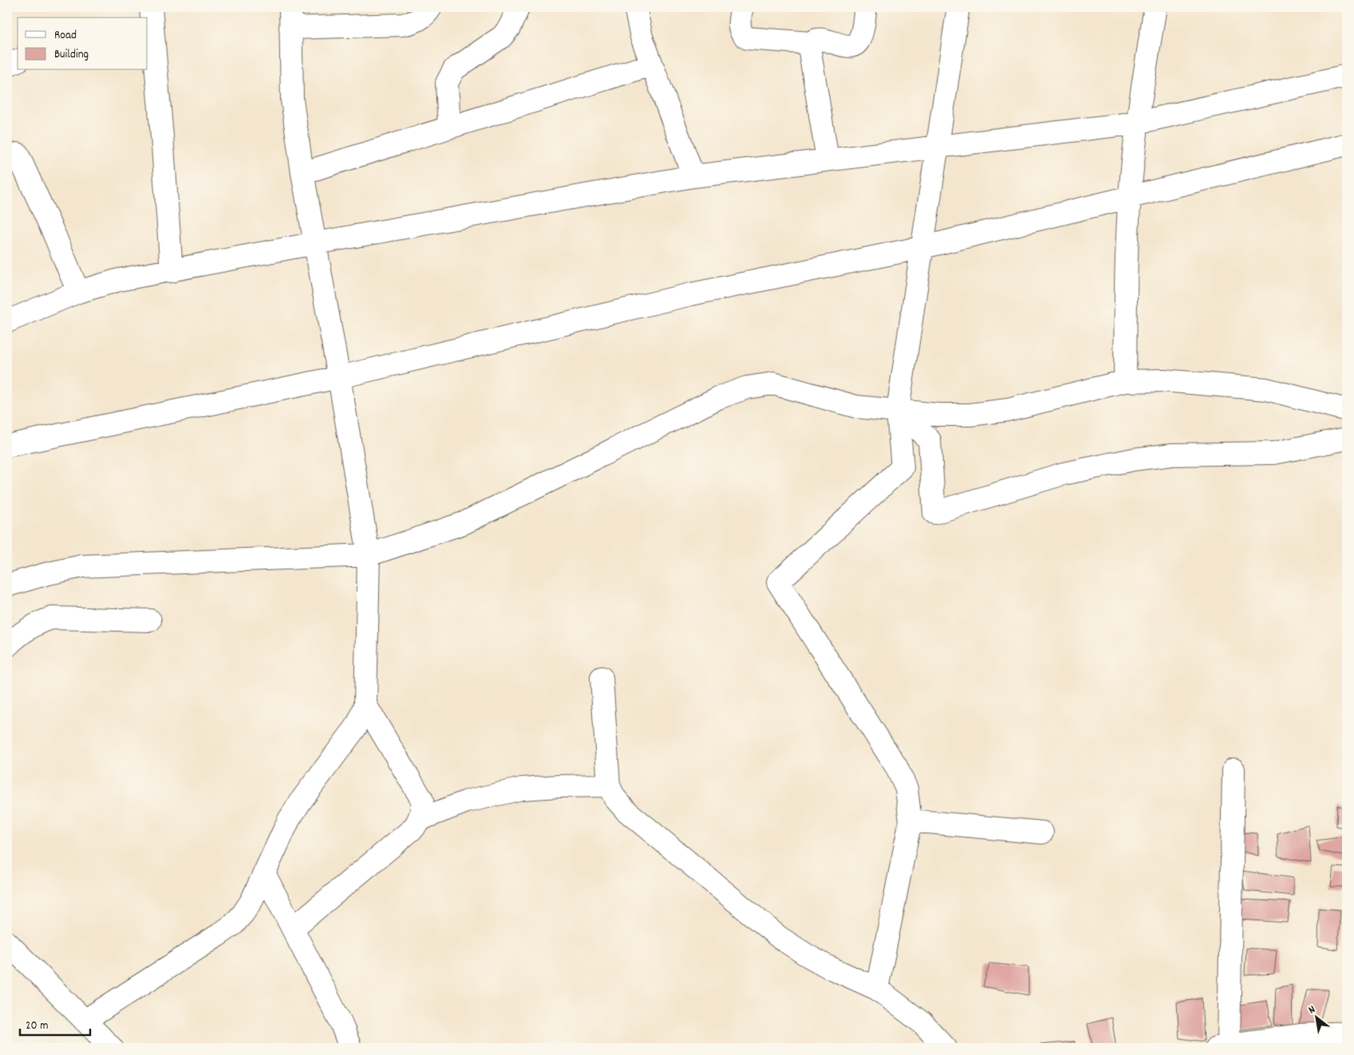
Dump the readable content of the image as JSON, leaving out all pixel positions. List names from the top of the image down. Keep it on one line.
{"legend":["Road","Building"],"scale_bar":"20 m","north":"top left"}
